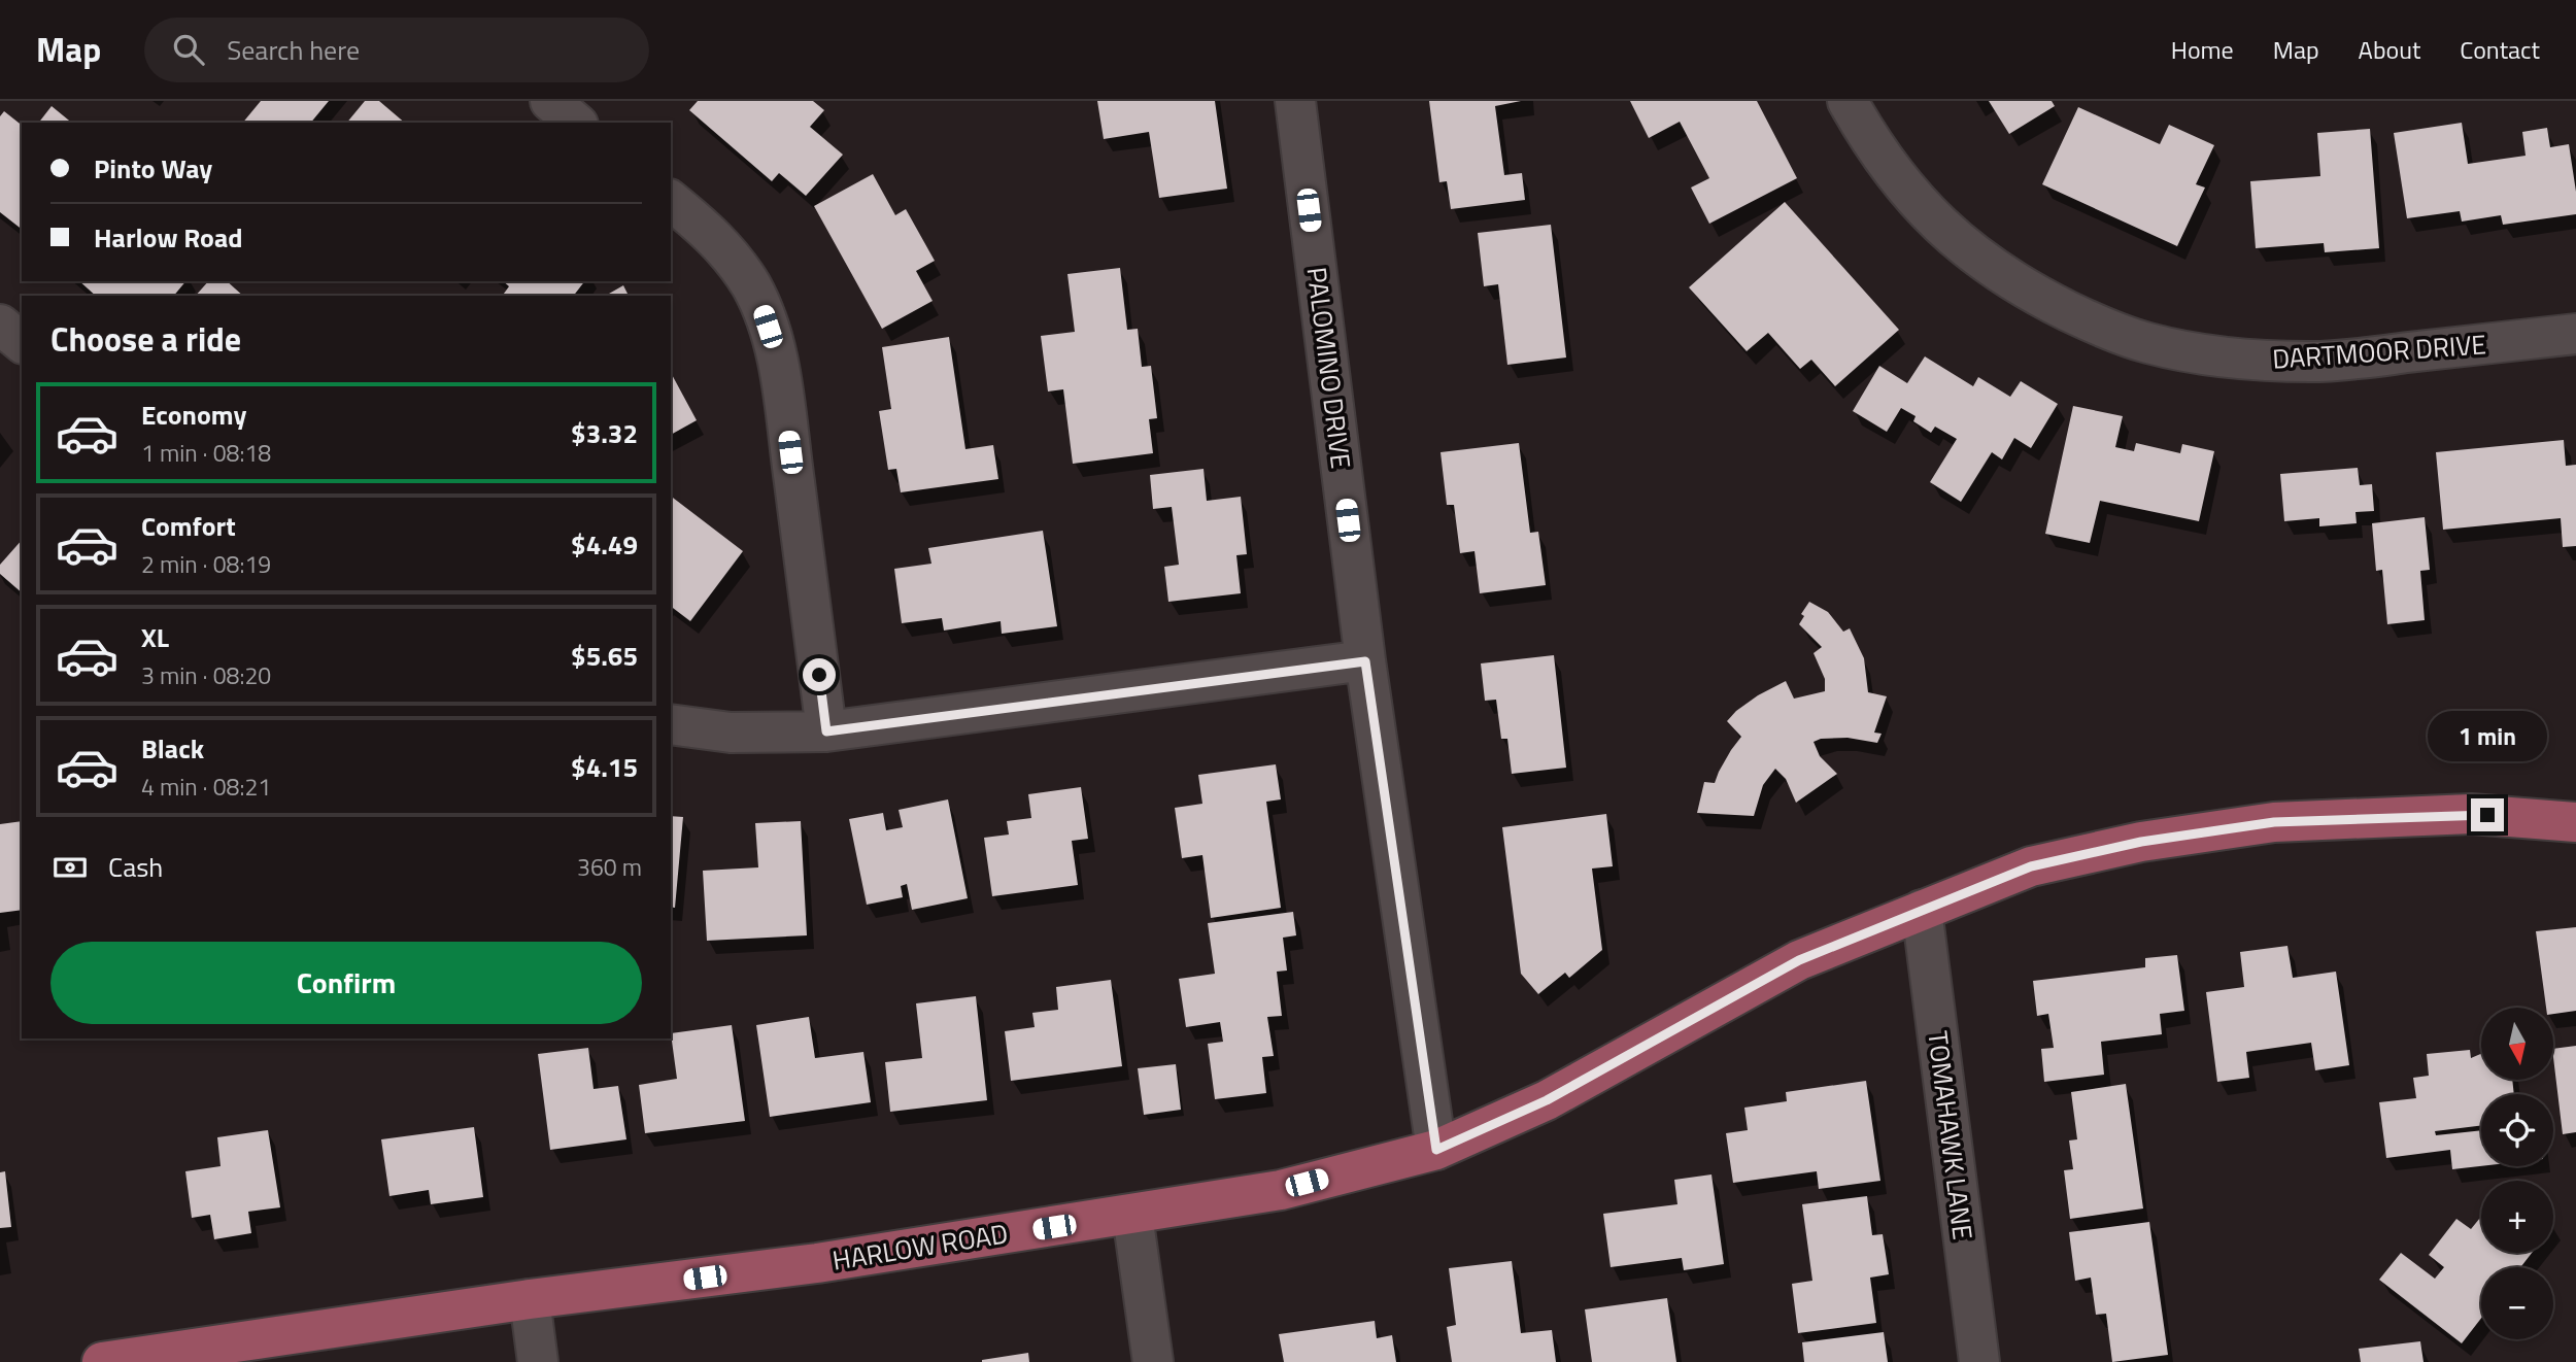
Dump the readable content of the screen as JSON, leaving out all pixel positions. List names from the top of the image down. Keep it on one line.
{"streets":{"main road":["HARLOW ROAD"],"street":["DARTMOOR DRIVE","PALOMINO DRIVE","TOMAHAWK LANE"]},"crossings":[["PALOMINO DRIVE","HARLOW ROAD"],["TOMAHAWK LANE","HARLOW ROAD"]],"north":"bottom","page":{"header":"Map","search":"Search here","nav":["Home","Map","About","Contact"],"banner":["Pinto Way","Harlow Road"],"heading":"Choose a ride","list":[{"name":"Economy","note":"1 min · 08:18","value":"$3.32"},{"name":"Comfort","note":"2 min · 08:19","value":"$4.49"},{"name":"XL","note":"3 min · 08:20","value":"$5.65"},{"name":"Black","note":"4 min · 08:21","value":"$4.15"}],"bubble":"1 min","pay":["Cash","360 m"],"buttons":"Confirm","map_buttons":["+","−"]}}
